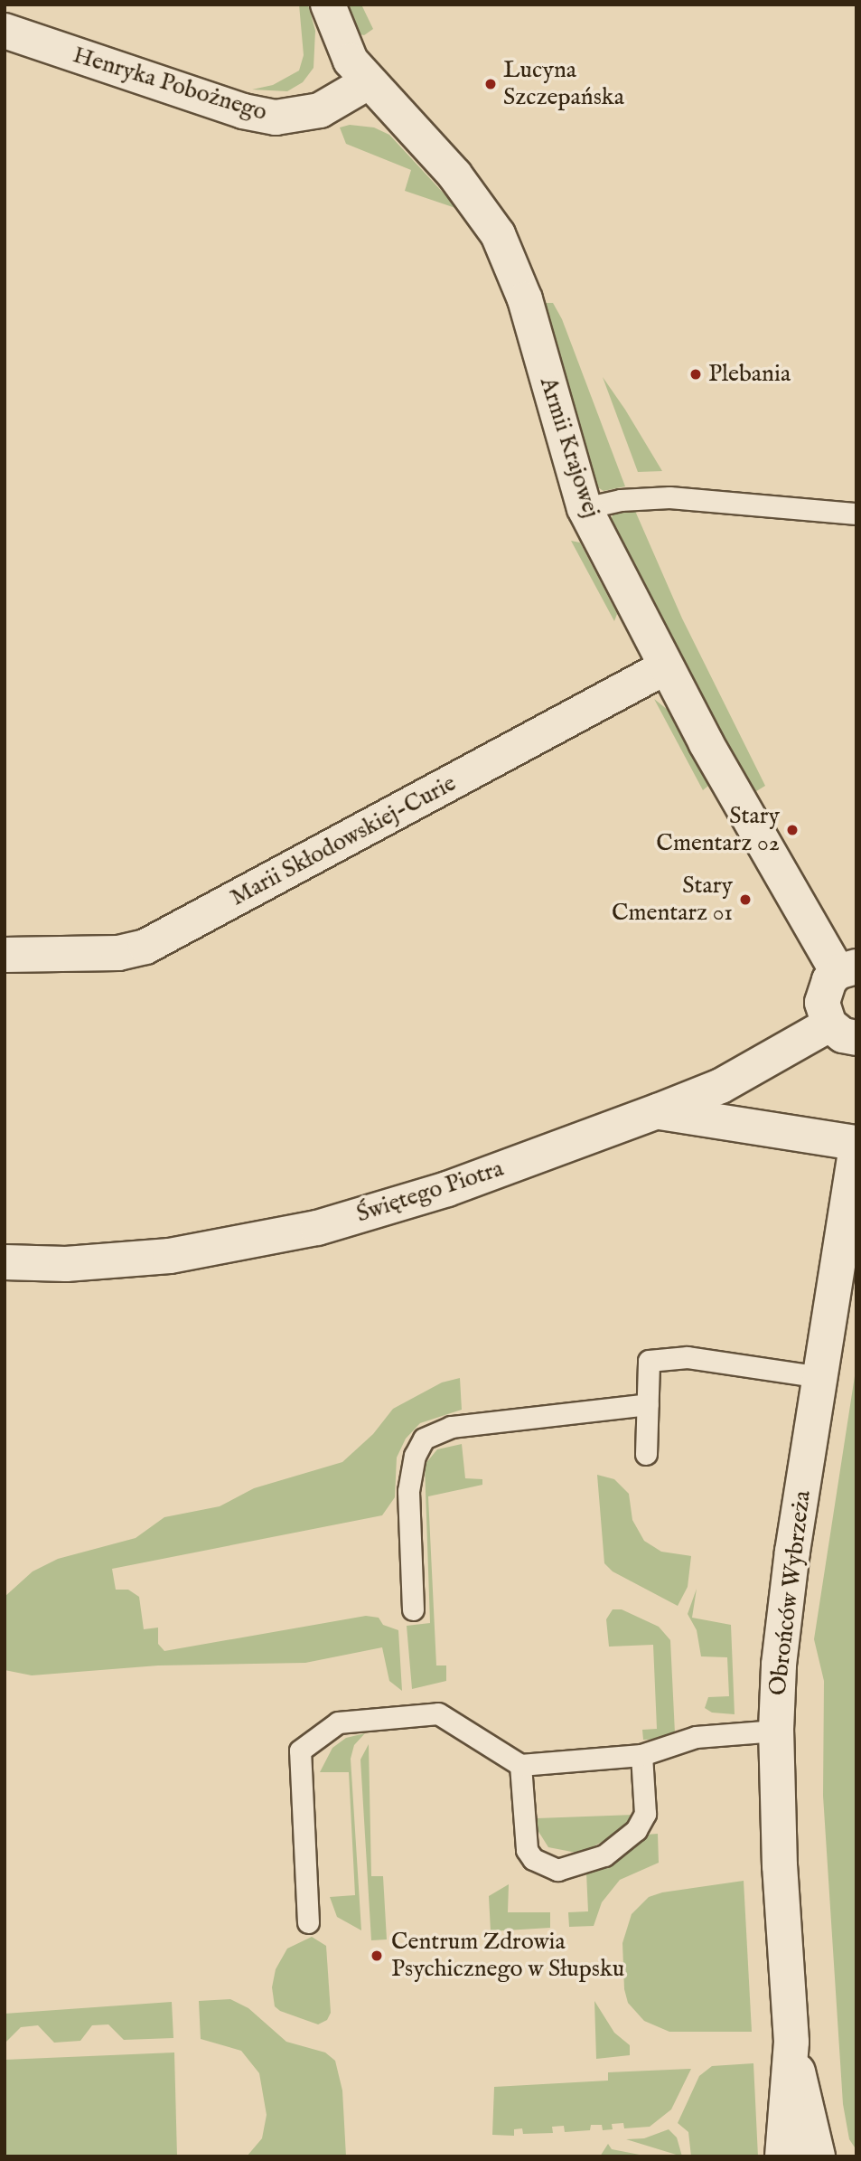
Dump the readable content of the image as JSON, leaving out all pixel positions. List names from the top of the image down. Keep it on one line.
{"streets":{"street":["Henryka Pobożnego","Armii Krajowej","Marii Skłodowskiej-Curie","Świętego Piotra","Obrońców Wybrzeża"]},"crossings":[["Henryka Pobożnego","Armii Krajowej"],["Armii Krajowej","Marii Skłodowskiej-Curie"]],"places":["Lucyna Szczepańska","Plebania","Stary Cmentarz 02","Stary Cmentarz 01","Centrum Zdrowia Psychicznego w Słupsku"]}
